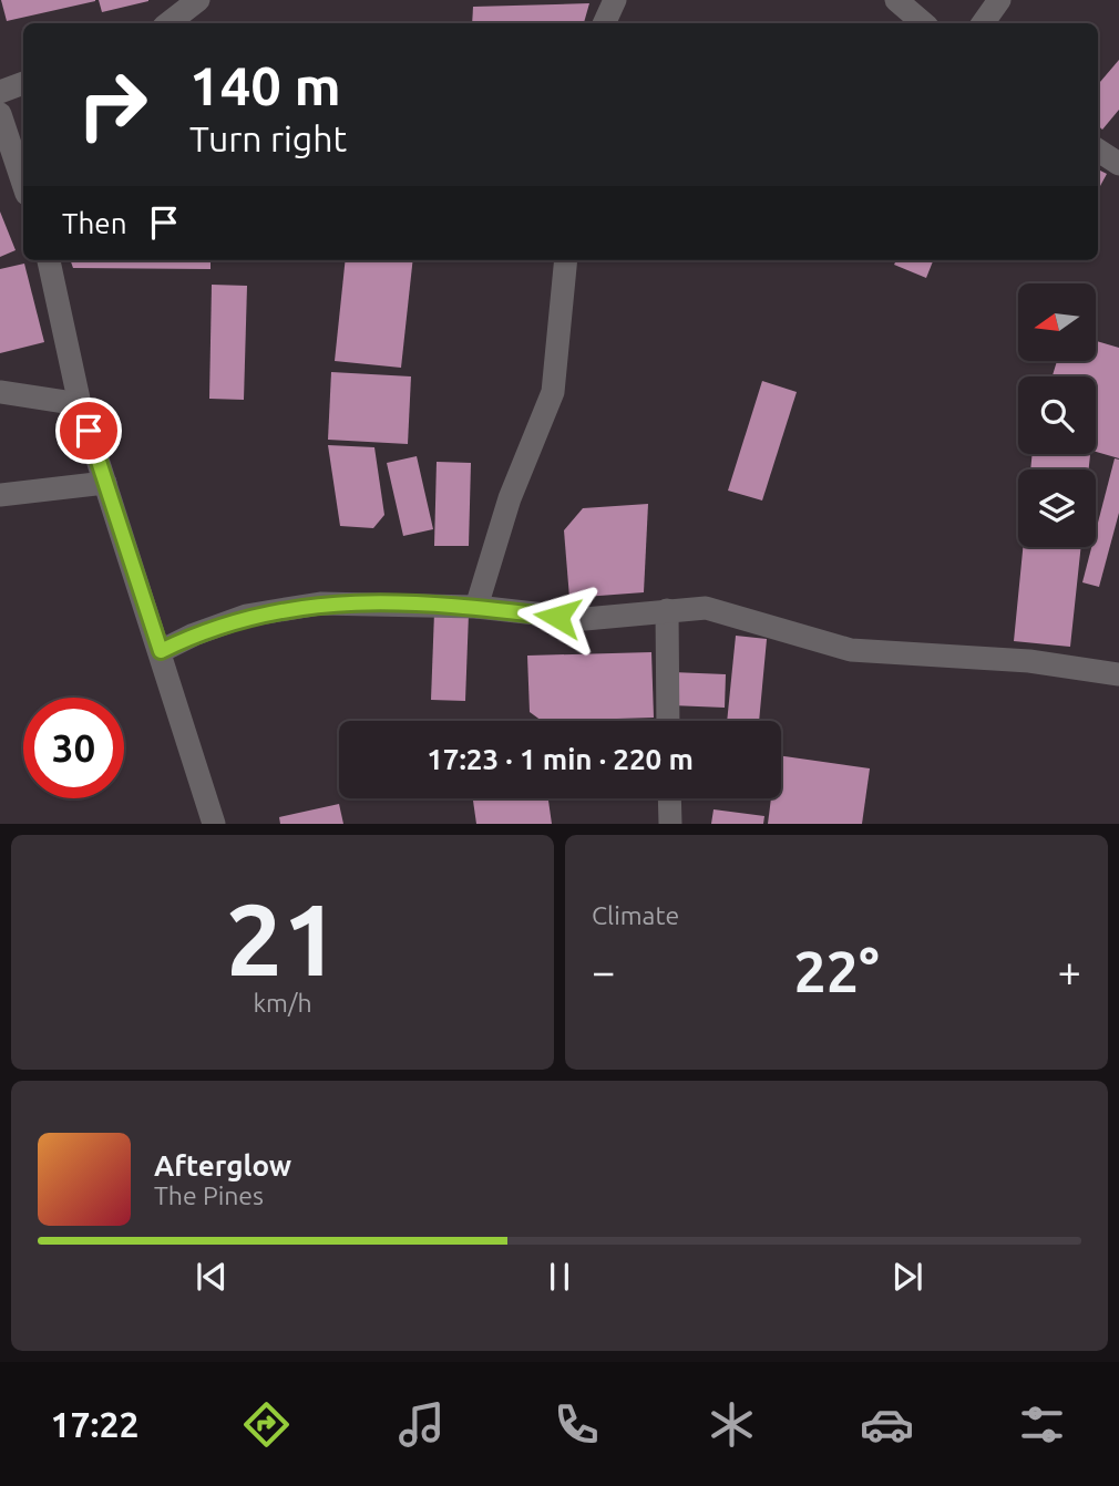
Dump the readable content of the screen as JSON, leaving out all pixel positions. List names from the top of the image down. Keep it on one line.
{"north":"left","page":{"turn":["140 m","Turn right"],"then":"Then","limit":"30","trip":"17:23 · 1 min · 220 m","tile":[["21","km/h"],"Climate"],"heat":["−","22°","+"],"song":["Afterglow","The Pines"],"tabs":"17:22"}}
